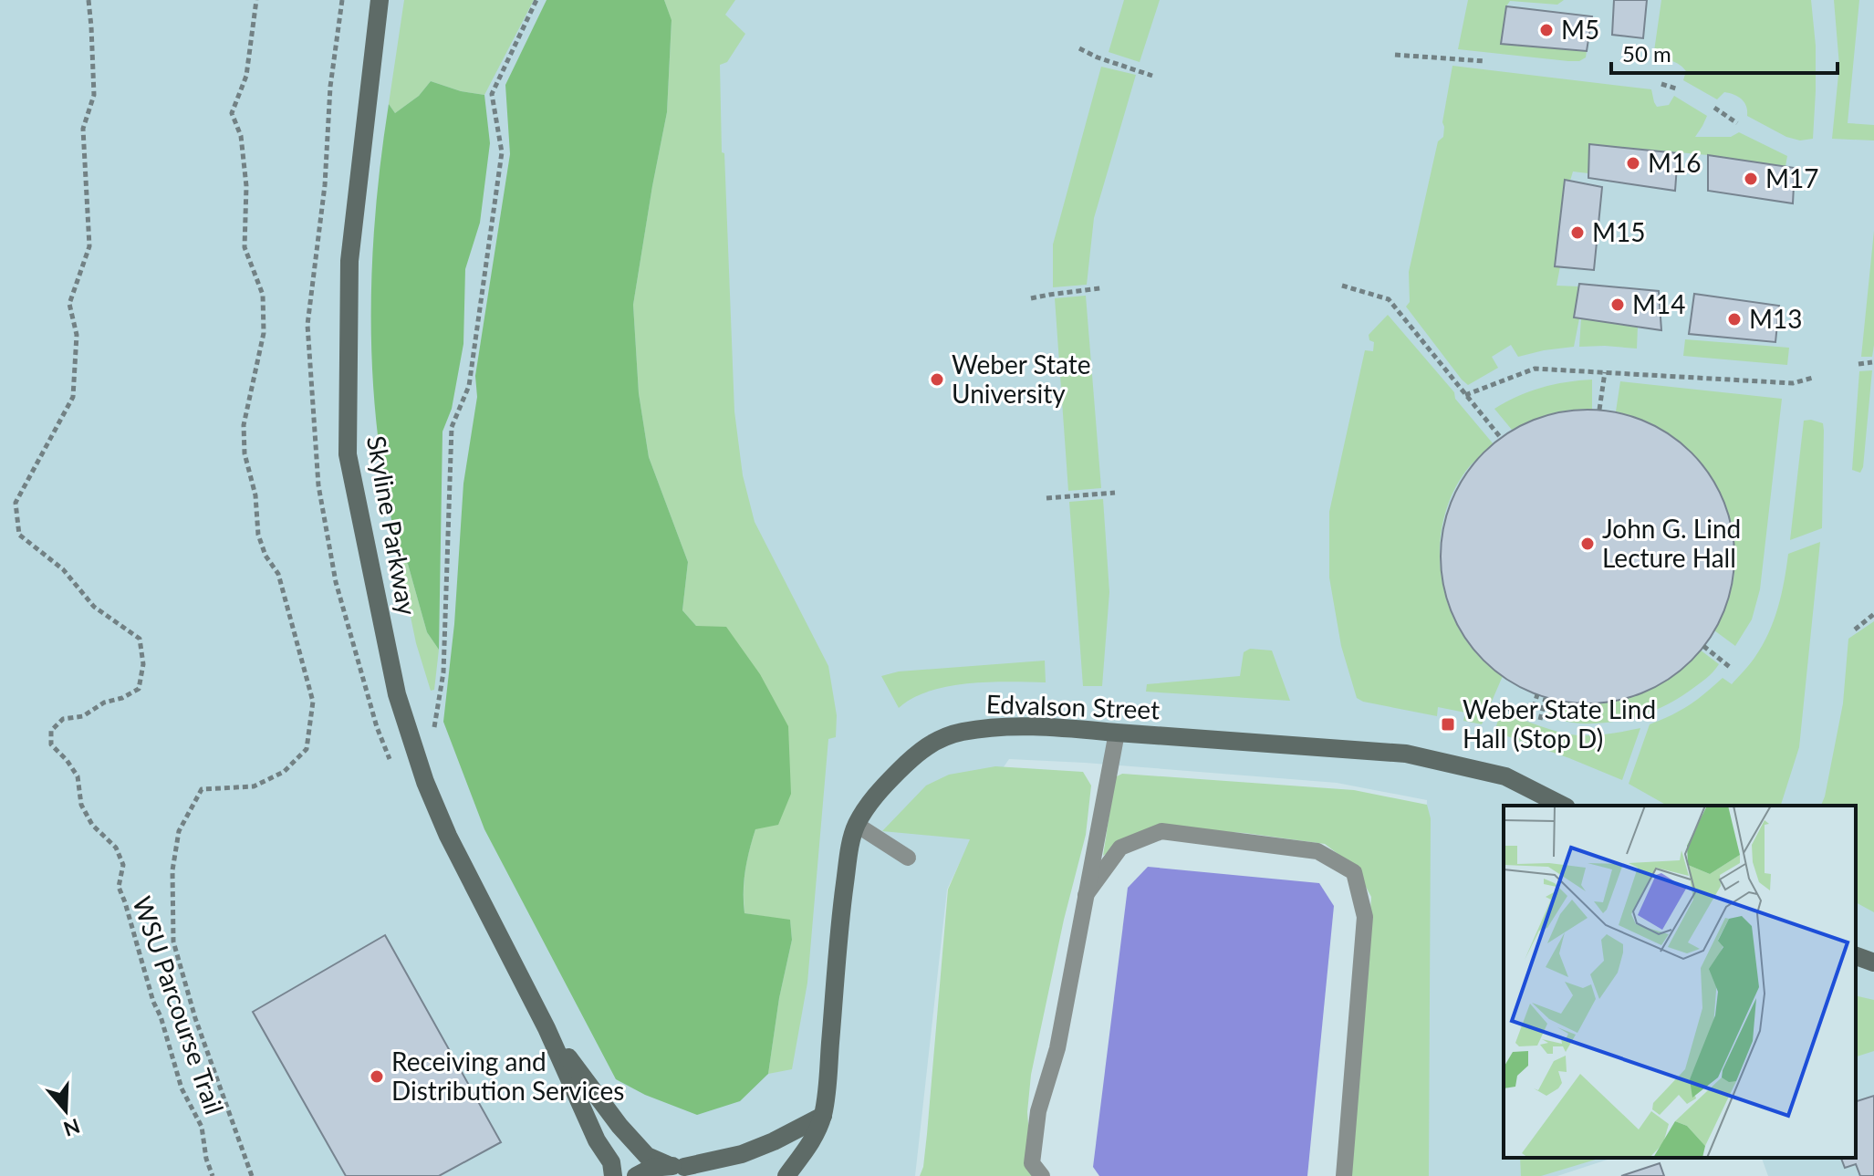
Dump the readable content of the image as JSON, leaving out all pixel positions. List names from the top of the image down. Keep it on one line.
{"streets":{"street":["Skyline Parkway","Edvalson Street"],"path":["WSU Parcourse Trail"]},"places":{"other":["M5","M16","M17","M15","M14","M13","Weber State University","John G. Lind Lecture Hall","Receiving and Distribution Services"],"transit":["Weber State Lind Hall (Stop D)"]},"scale_bar":"50 m","north":"bottom"}
